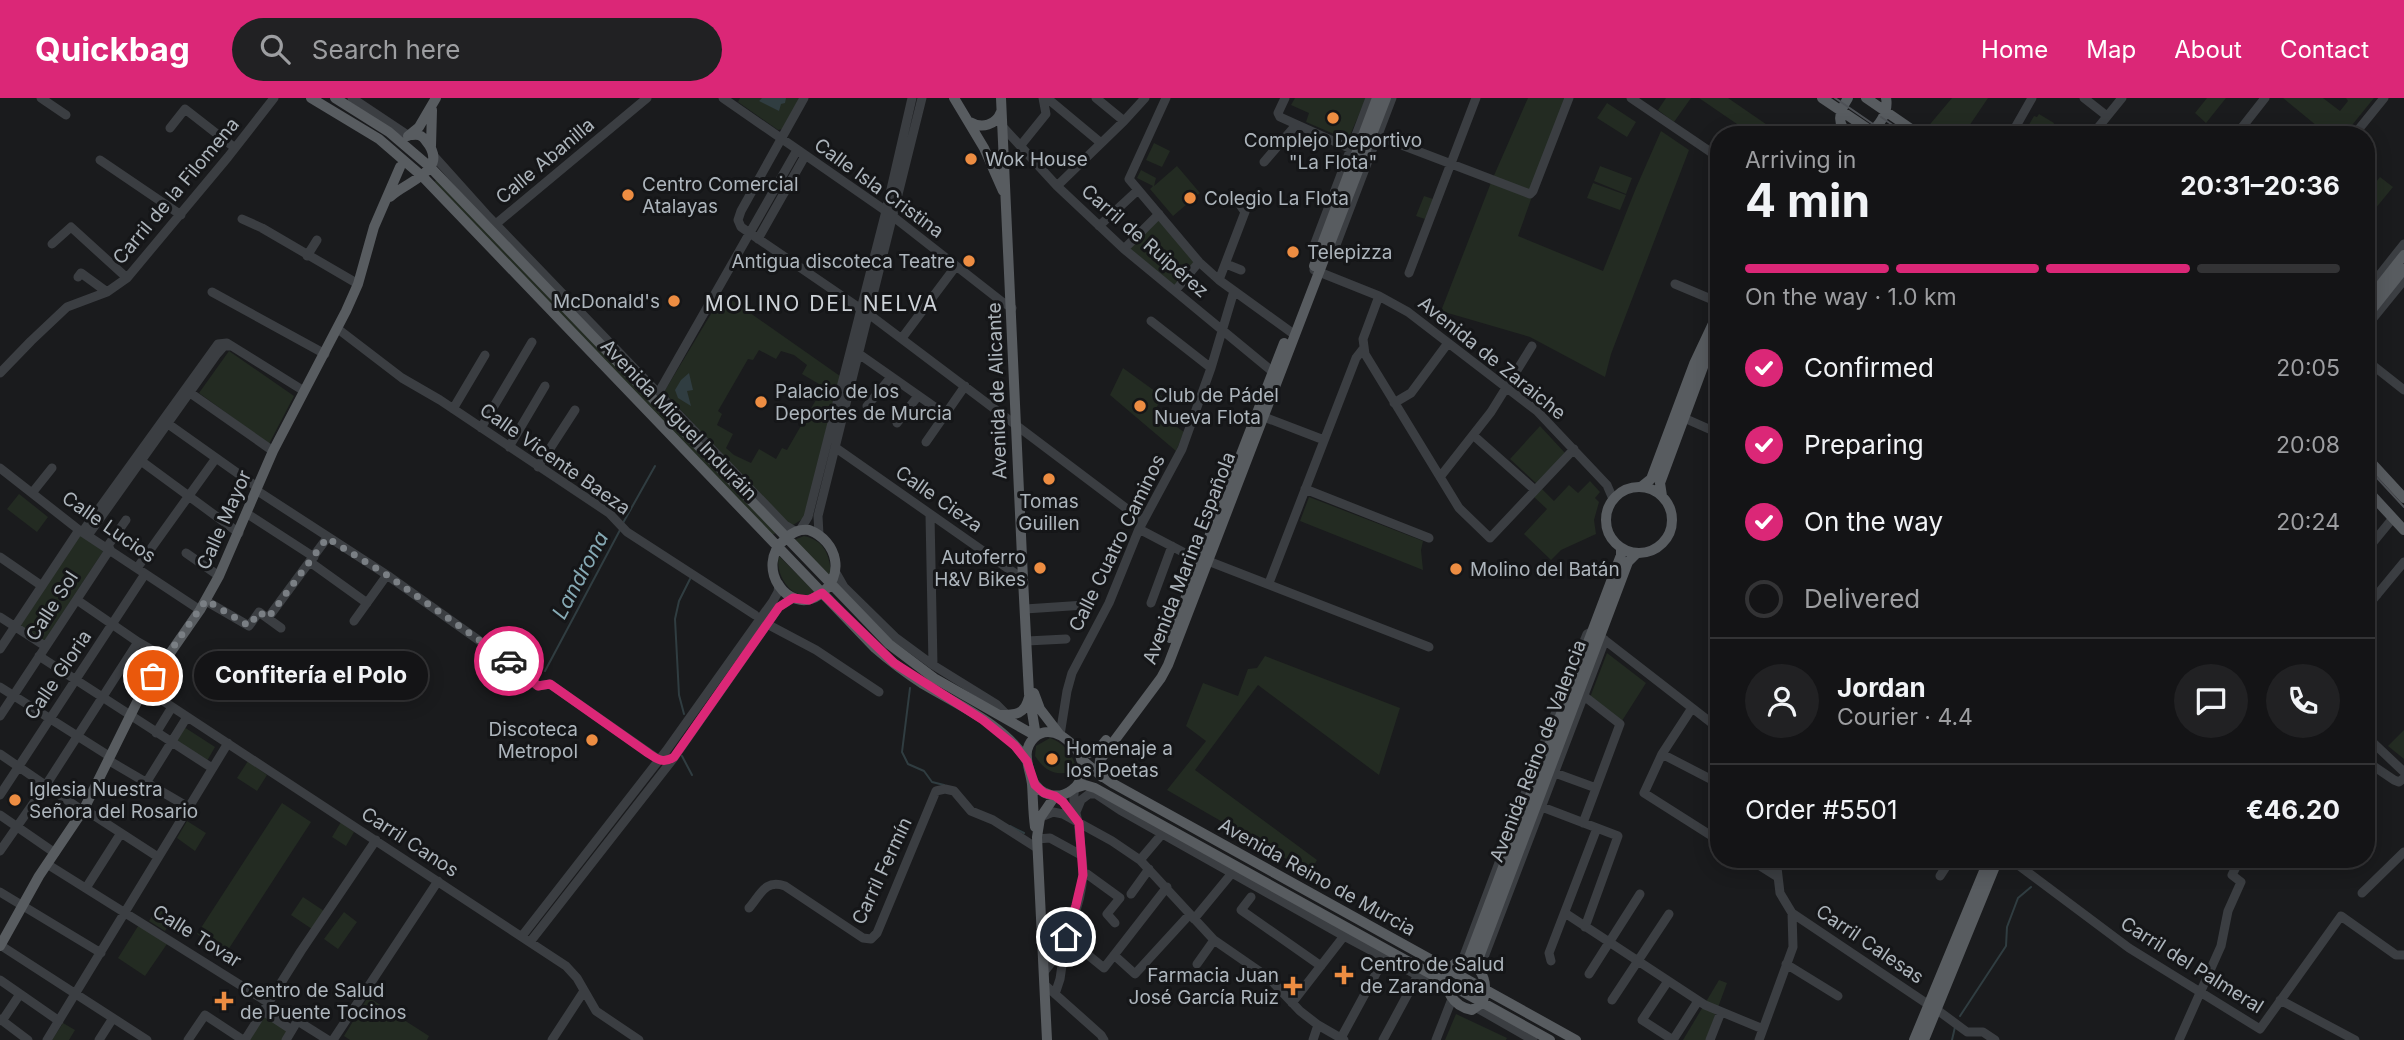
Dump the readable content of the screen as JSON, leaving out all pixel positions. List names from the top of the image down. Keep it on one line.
{"streets":{"main road":["Avenida de Alicante","Avenida Miguel Induráin","Calle Mayor","Avenida Marina Española","Avenida Reino de Valencia","Avenida Reino de Murcia"],"street":["Calle Abanilla","Calle Isla Cristina","Carril de la Filomena","Carril de Ruipérez","Avenida de Zaraiche","Calle Vicente Baeza","Calle Cieza","Calle Lucios","Calle Cuatro Caminos","Calle Sol","Calle Gloria","Carril Canos","Carril Fermín","Calle Tovar","Carril Calesas","Carril del Palmeral"]},"crossings":[["Calle Isla Cristina","Avenida de Alicante"],["Carril de Ruipérez","Avenida de Alicante"],["Carril de Ruipérez","Calle Cuatro Caminos"],["Carril de Ruipérez","Avenida Marina Española"],["Avenida de Zaraiche","Avenida Reino de Valencia"],["Avenida de Alicante","Avenida Miguel Induráin"],["Avenida de Alicante","Calle Cieza"],["Avenida de Alicante","Calle Cuatro Caminos"],["Avenida de Alicante","Avenida Marina Española"],["Avenida de Alicante","Avenida Reino de Murcia"],["Avenida Miguel Induráin","Calle Mayor"],["Avenida Miguel Induráin","Calle Cuatro Caminos"],["Avenida Miguel Induráin","Avenida Marina Española"],["Avenida Miguel Induráin","Avenida Reino de Murcia"],["Calle Vicente Baeza","Calle Mayor"],["Calle Mayor","Calle Lucios"],["Calle Mayor","Carril Canos"],["Calle Mayor","Calle Tovar"],["Calle Lucios","Calle Sol"],["Calle Lucios","Calle Gloria"],["Calle Cuatro Caminos","Avenida Marina Española"],["Calle Cuatro Caminos","Avenida Reino de Murcia"],["Avenida Marina Española","Avenida Reino de Murcia"]],"districts":["MOLINO DEL NELVA"],"water":["Landrona"],"places":{"other":["Complejo Deportivo \"La Flota\"","Wok House","Centro Comercial Atalayas","Colegio La Flota","Telepizza","Antigua discoteca Teatre","McDonald's","Palacio de los Deportes de Murcia","Club de Pádel Nueva Flota","Tomas Guillen","Autoferro H&V Bikes","Molino del Batán","Confitería el Polo","Discoteca Metropol","Homenaje a los Poetas","Iglesia Nuestra Señora del Rosario"],"health":["Centro de Salud de Zarandona","Farmacia Juan José García Ruiz","Centro de Salud de Puente Tocinos"]},"page":{"header":"Quickbag","search":"Search here","nav":["Home","Map","About","Contact"],"heading":["4 min","Arriving in","20:31–20:36"],"panel":["Jordan","Courier · 4.4","Order #5501","€46.20"],"bar":"On the way · 1.0 km","list":[["Confirmed","20:05"],["Preparing","20:08"],["On the way","20:24"],"Delivered"],"bubble":"Confitería el Polo"}}
